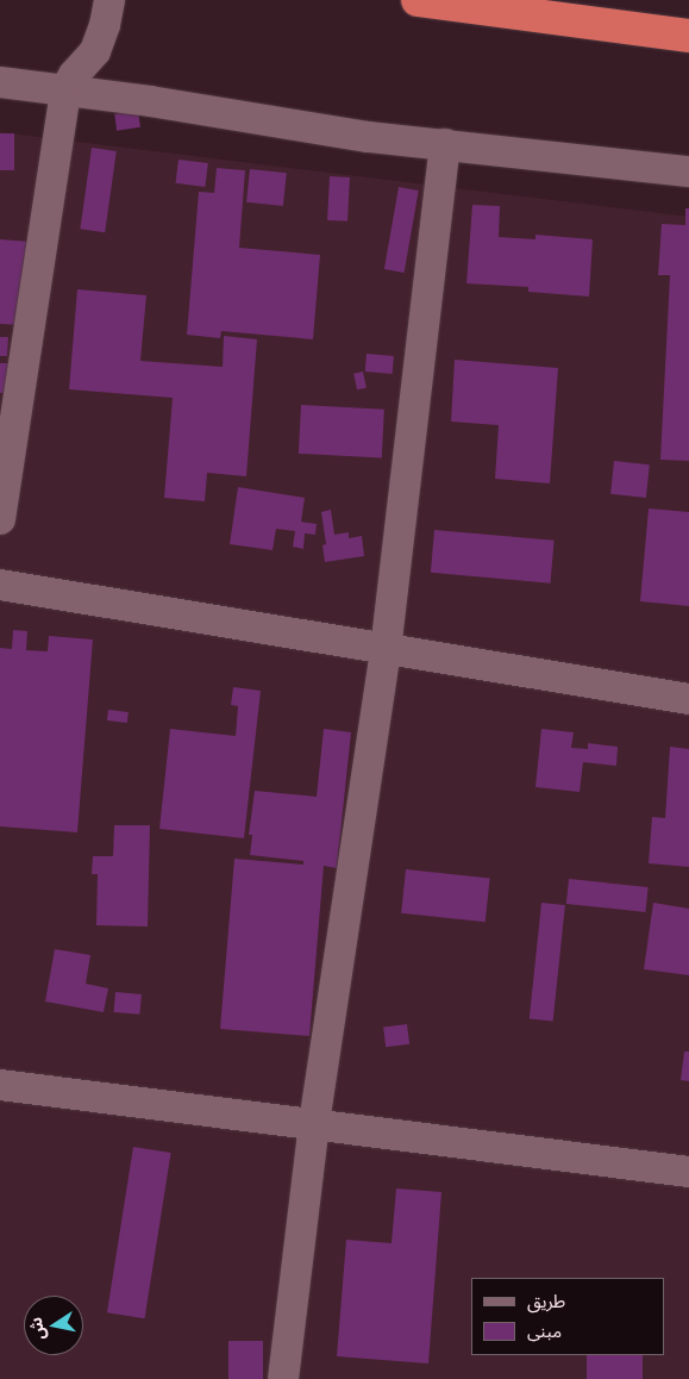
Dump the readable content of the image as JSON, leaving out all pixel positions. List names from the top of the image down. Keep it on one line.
{"legend":["طريق","مبنى"],"north":"left"}
